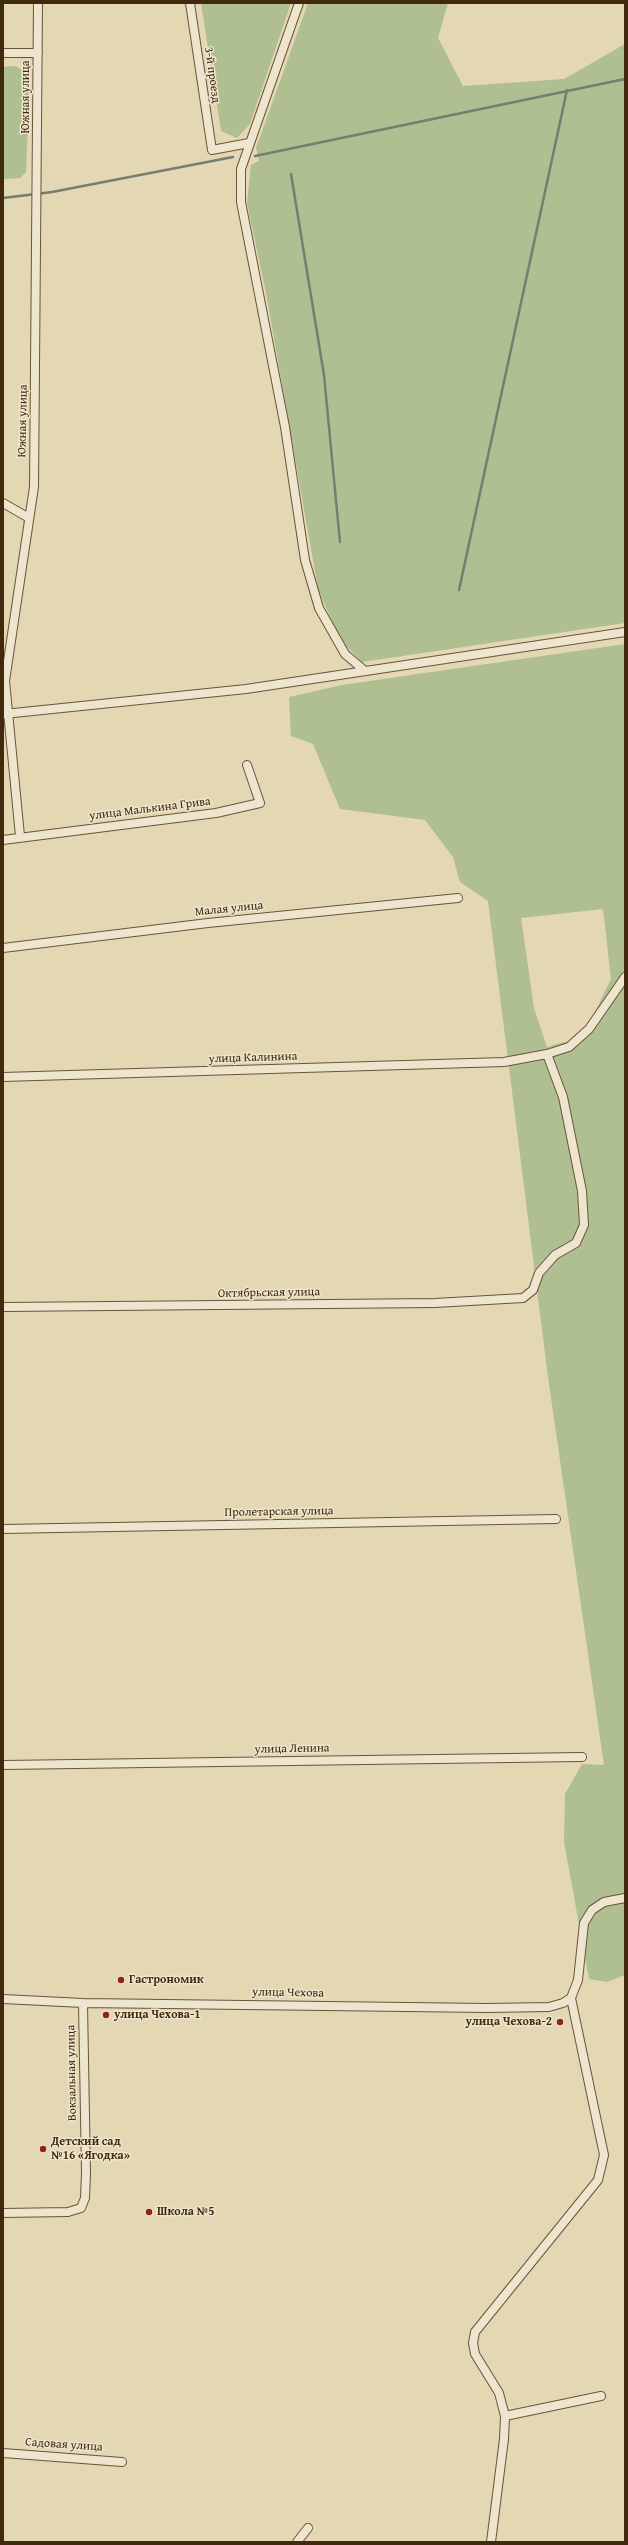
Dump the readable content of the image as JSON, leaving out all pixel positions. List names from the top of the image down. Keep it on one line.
{"streets":{"street":["3-й проезд","Южная улица","улица Малькина Грива","Малая улица","улица Калинина","Октябрьская улица","Пролетарская улица","улица Ленина","улица Чехова","Вокзальная улица","Садовая улица"]},"crossings":[["Южная улица","улица Малькина Грива"],["улица Калинина","Октябрьская улица"],["улица Чехова","Вокзальная улица"]],"places":["Гастрономик","улица Чехова-1","улица Чехова-2","Детский сад №16 «Ягодка»","Школа №5"]}
